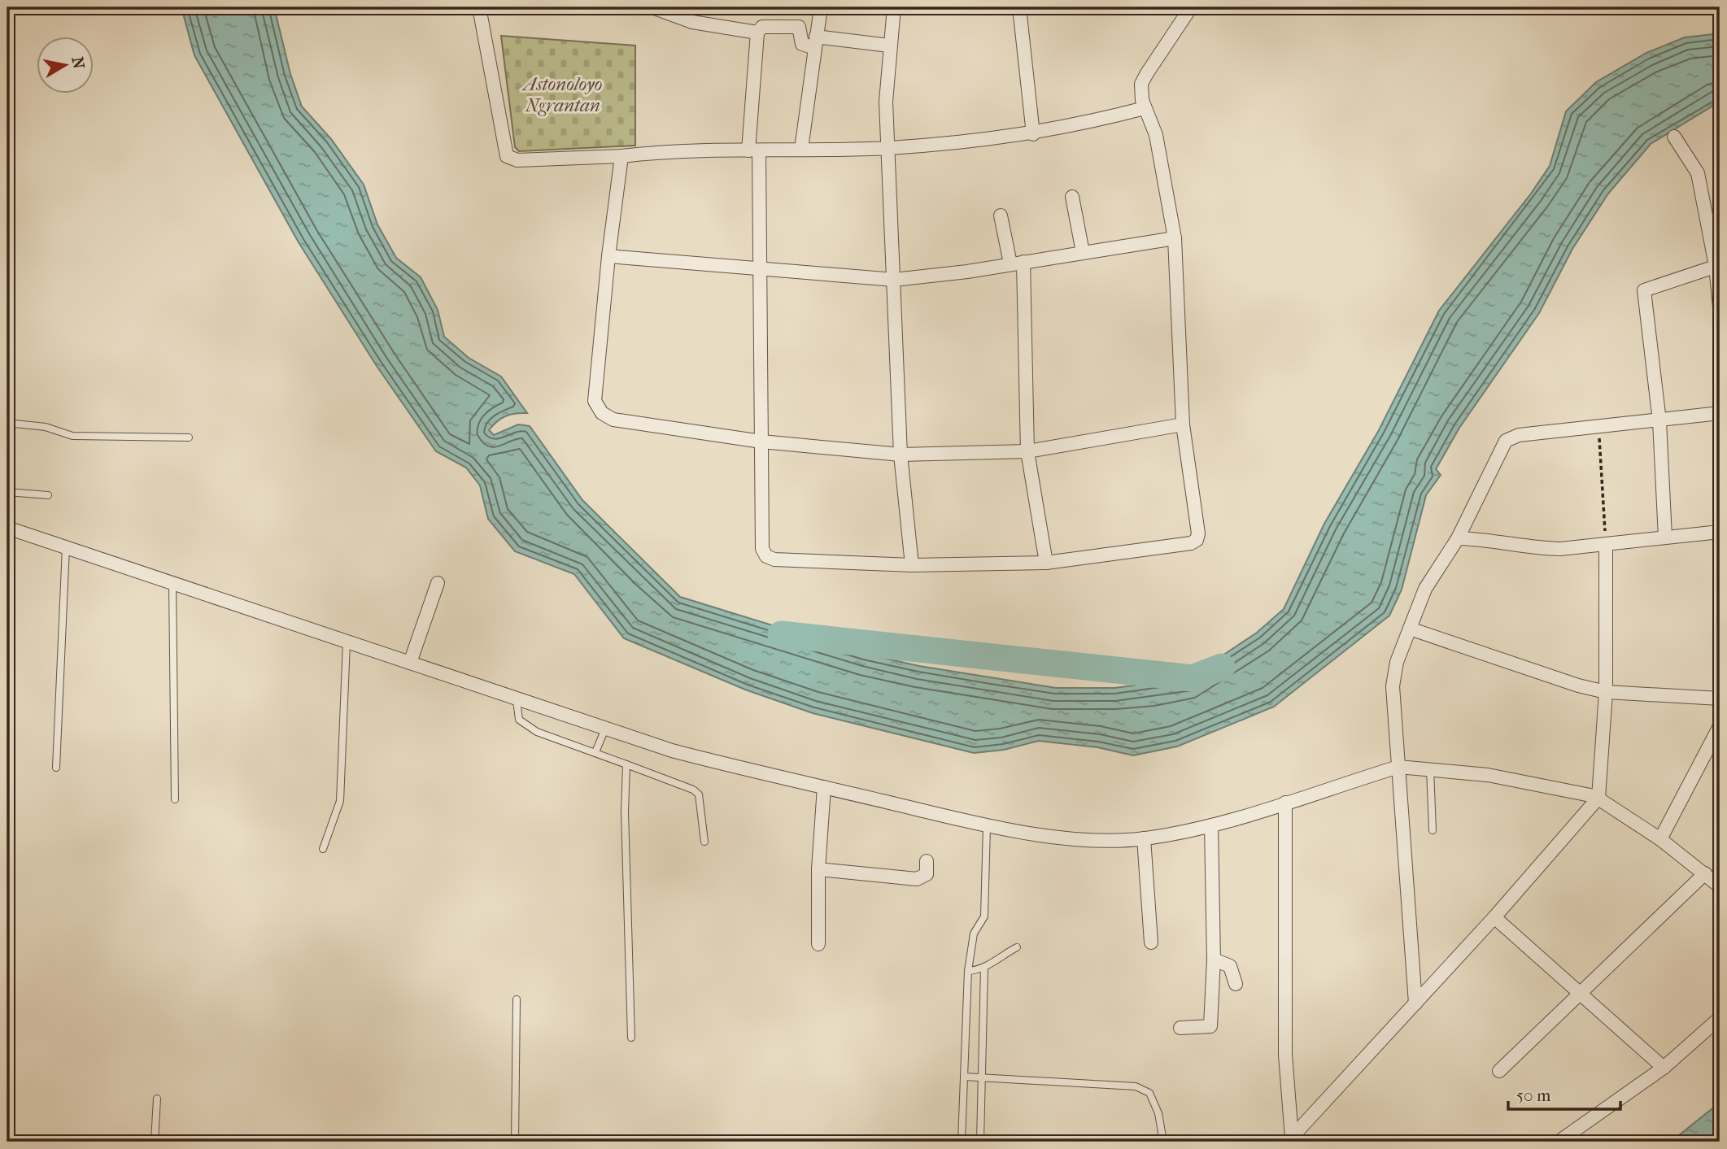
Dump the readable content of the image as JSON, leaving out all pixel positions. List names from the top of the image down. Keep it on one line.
{"parks":["Astonoloyo Ngrantan"],"scale_bar":"50 m","north":"right"}
